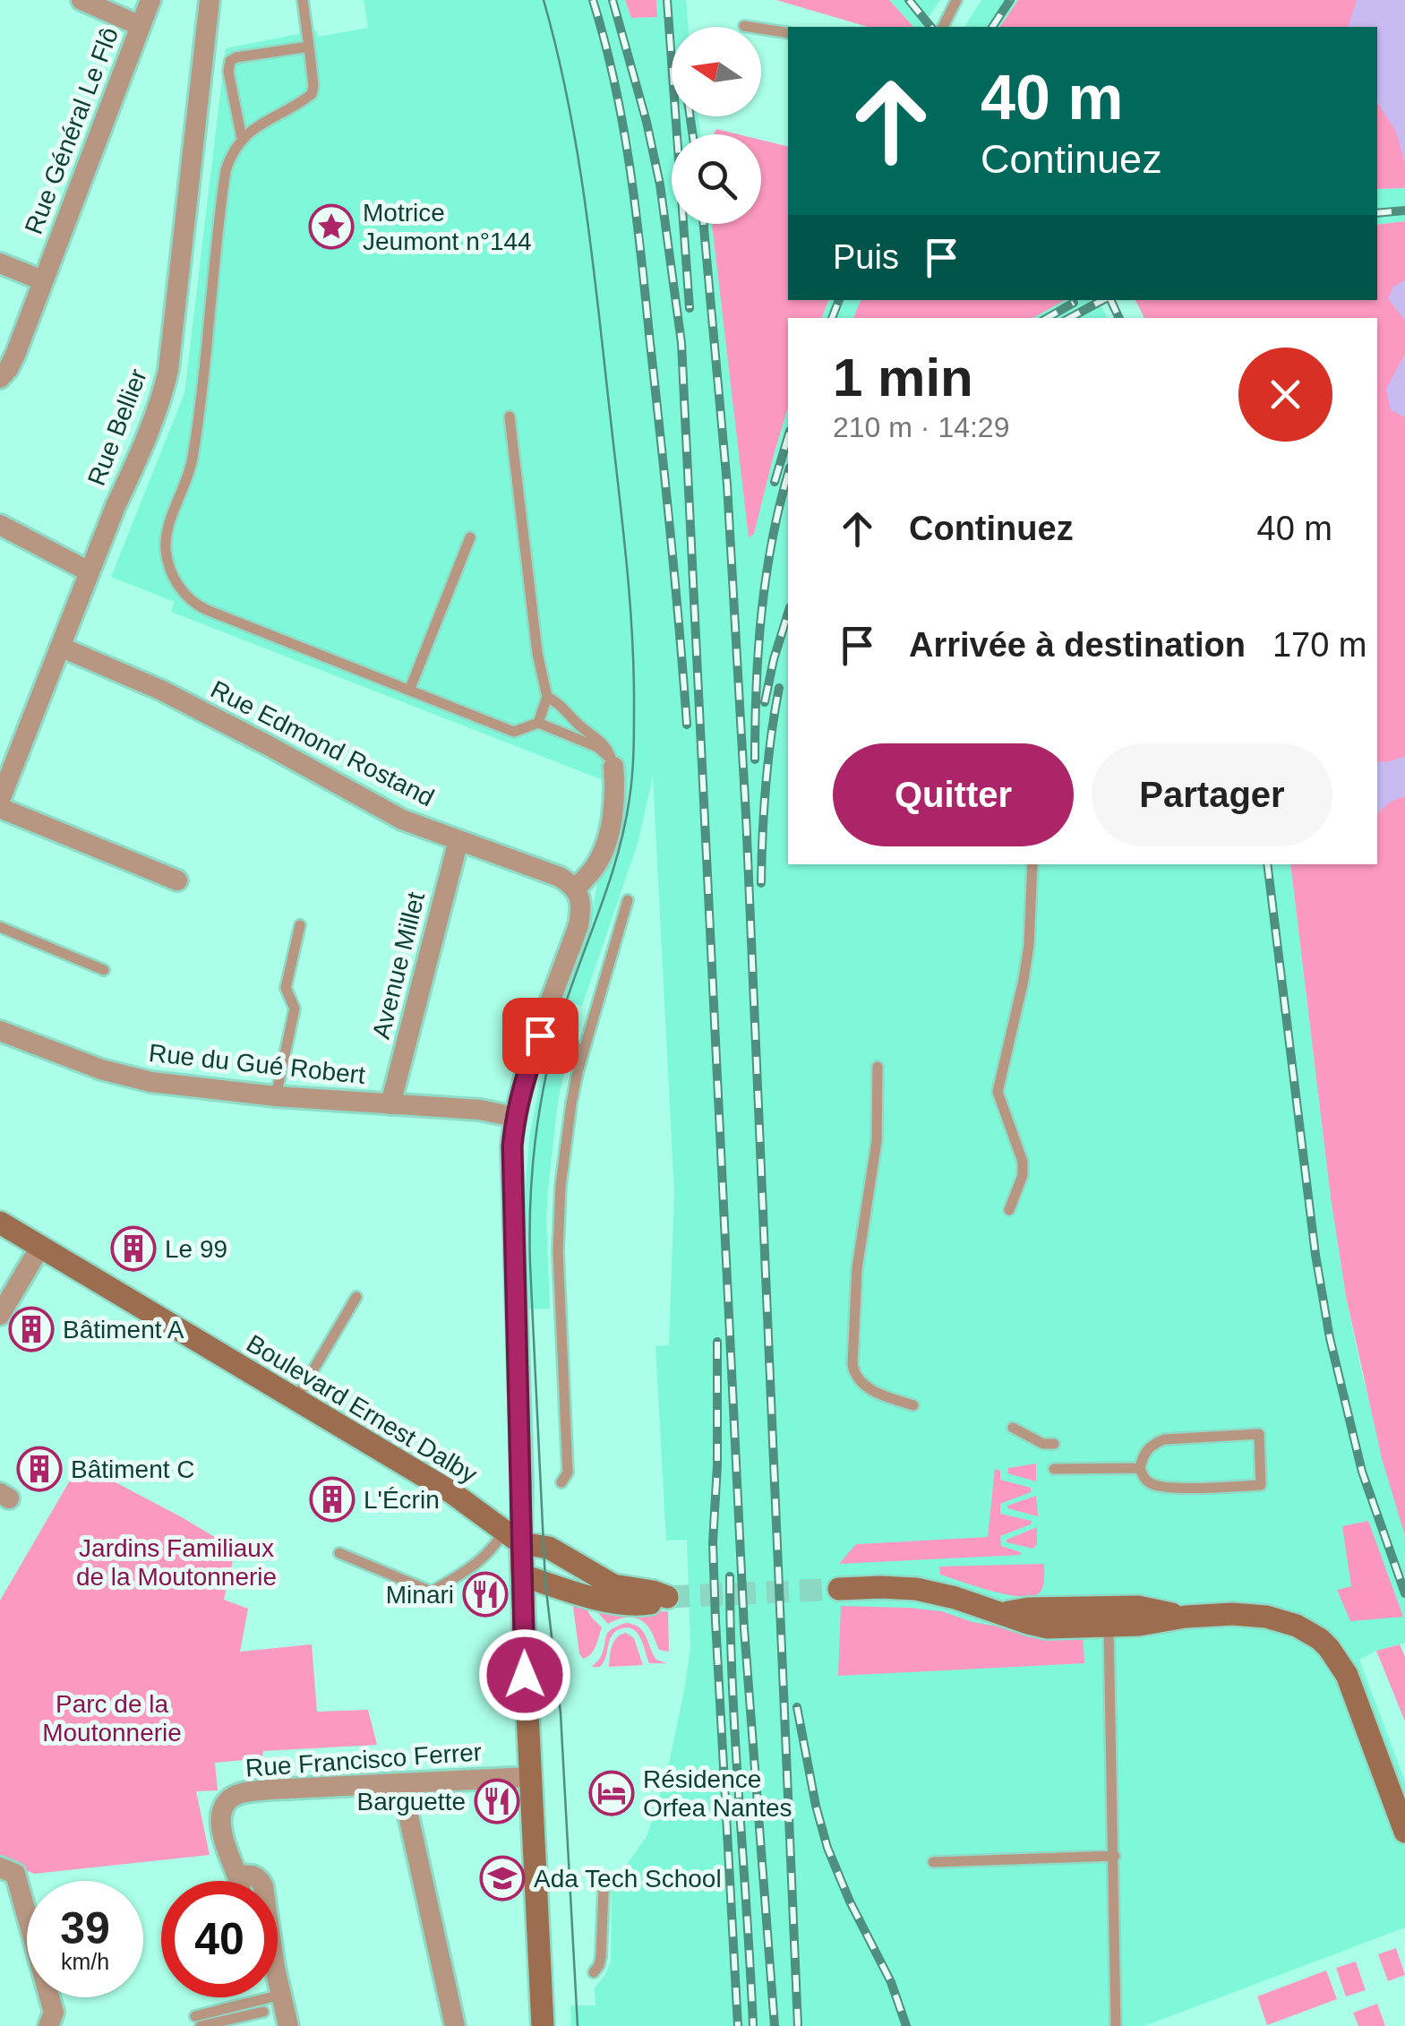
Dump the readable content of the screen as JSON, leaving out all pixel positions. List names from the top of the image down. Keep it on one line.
{"streets":{"street":["Rue Général Le Flô","Rue Bellier","Rue Edmond Rostand","Avenue Millet","Rue du Gué Robert","Boulevard Ernest Dalby","Rue Francisco Ferrer"]},"crossings":[["Rue Bellier","Rue Edmond Rostand"],["Rue Edmond Rostand","Avenue Millet"],["Avenue Millet","Rue du Gué Robert"]],"parks":["Jardins Familiaux de la Moutonnerie","Parc de la Moutonnerie"],"places":{"place":["Motrice Jeumont n°144"],"building":["Le 99","Bâtiment A","Bâtiment C","L'Écrin"],"restaurant":["Minari","Barguette"],"hotel":["Résidence Orfea Nantes"],"school or university":["Ada Tech School"]},"north":"left","page":{"turn":["40 m","Continuez"],"then":"Puis","heading":["1 min","210 m · 14:29"],"list":[{"name":"Continuez","value":"40 m"},{"name":"Arrivée à destination","value":"170 m"}],"buttons":["Quitter","Partager"],"speed":"39 km/h","limit":"40"}}
